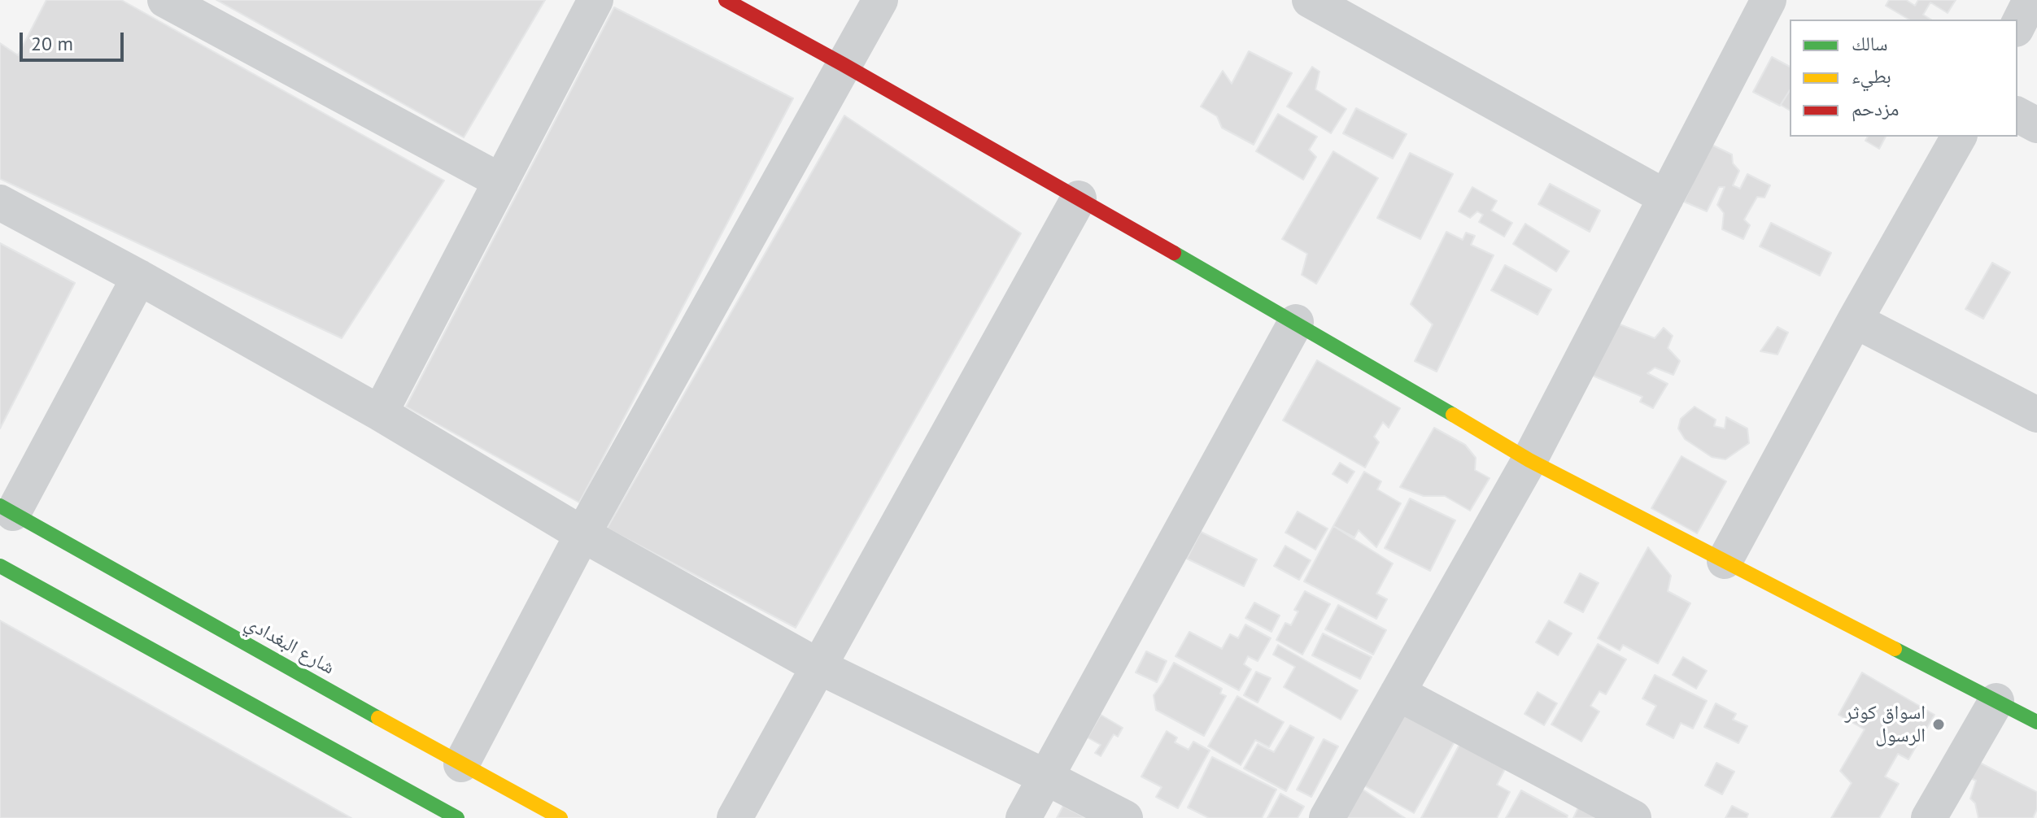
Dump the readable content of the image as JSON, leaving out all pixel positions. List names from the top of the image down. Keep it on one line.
{"streets":{"street":["شارع البغدادي"]},"places":["اسواق كوثر الرسول"],"legend":["سالك","بطيء","مزدحم"],"scale_bar":"20 m"}
